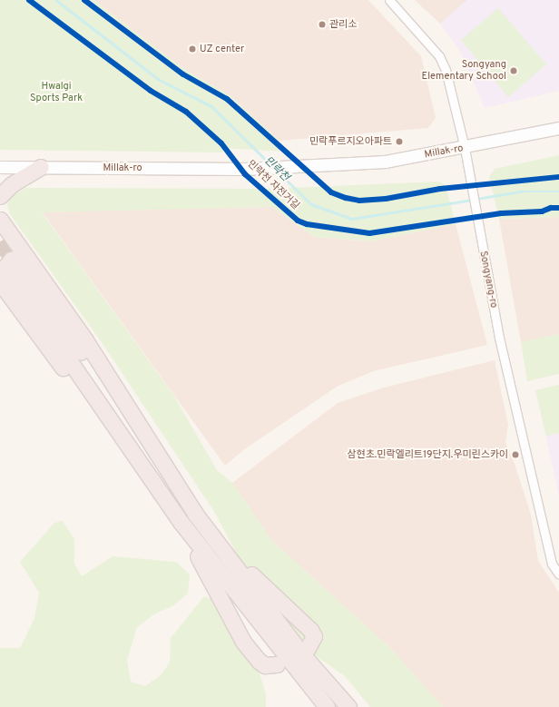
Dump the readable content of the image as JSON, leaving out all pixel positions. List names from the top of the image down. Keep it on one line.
{"streets":{"main road":["Millak-ro"],"street":["Songyang-ro"],"cycle path":["민락천 자전거길"]},"crossings":[["Millak-ro","Songyang-ro"]],"water":["민락천"],"parks":["Hwalgi Sports Park"],"places":["관리소","UZ center","Songyang Elementary School","민락푸르지오아파트","삼현초.민락엘리트19단지.우미린스카이"]}
